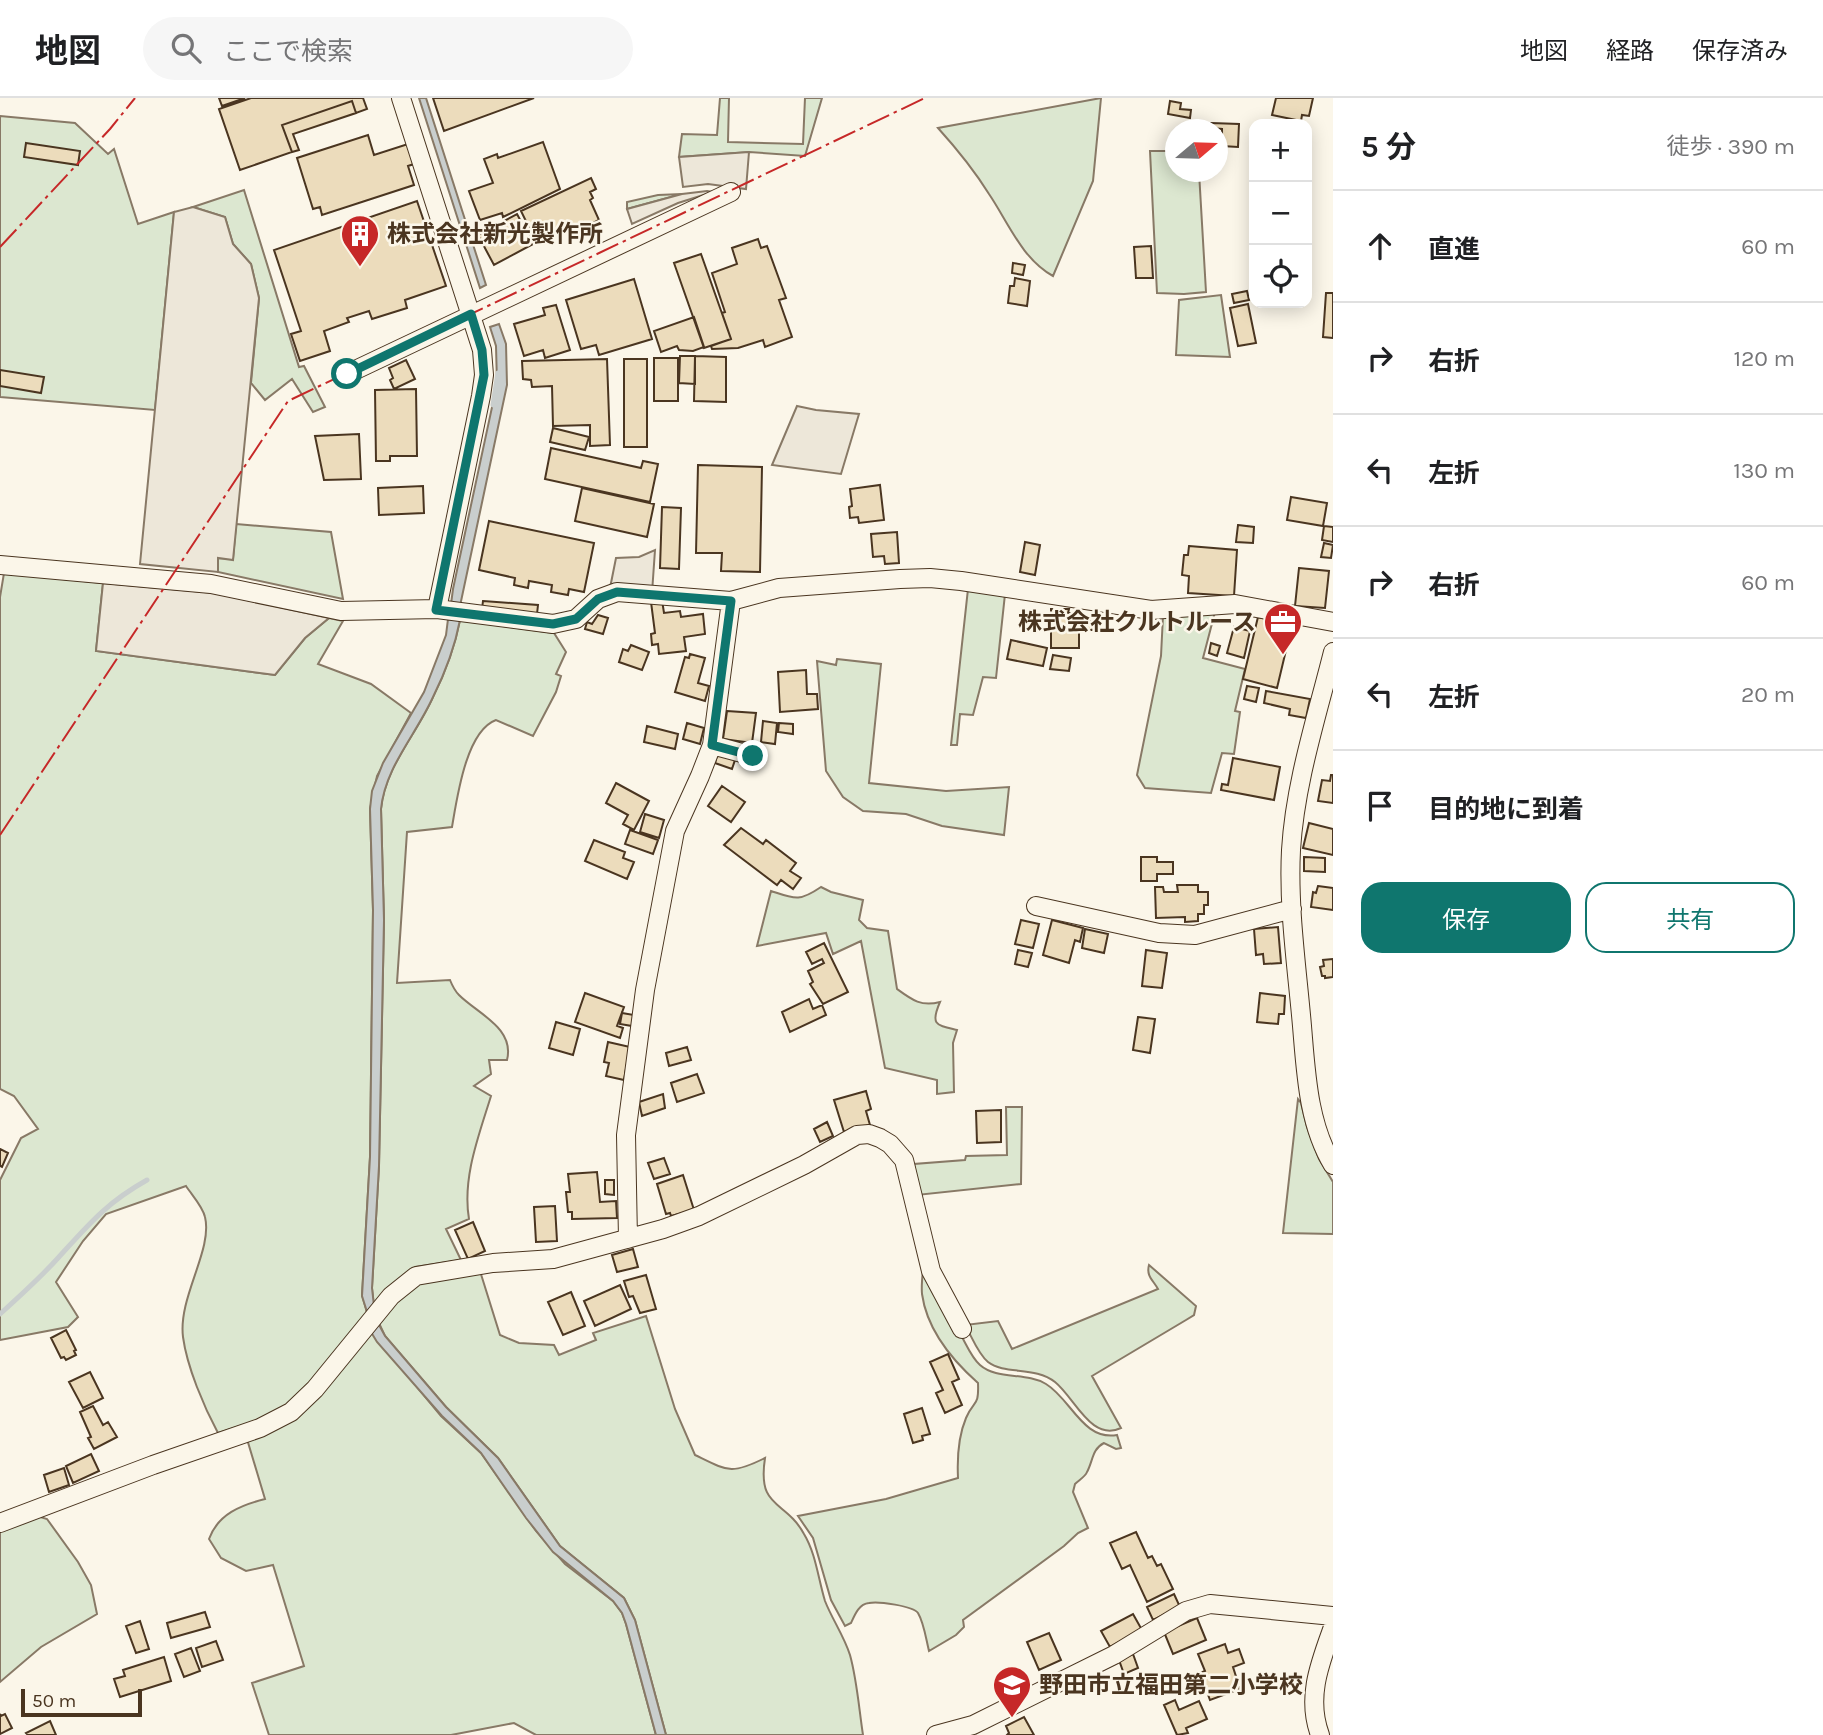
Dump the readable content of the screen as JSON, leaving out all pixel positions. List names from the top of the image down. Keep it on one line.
{"places":{"building":["株式会社新光製作所"],"office":["株式会社クルトルース"],"school or university":["野田市立福田第二小学校"]},"scale_bar":"50 m","north":"right","page":{"header":"地図","search":"ここで検索","nav":["地図","経路","保存済み"],"heading":["5 分","徒歩 · 390 m"],"map_buttons":["+","−"],"list":[["直進","60 m"],["右折","120 m"],["左折","130 m"],["右折","60 m"],["左折","20 m"],"目的地に到着"],"buttons":["保存","共有"],"scale":"50 m"}}
